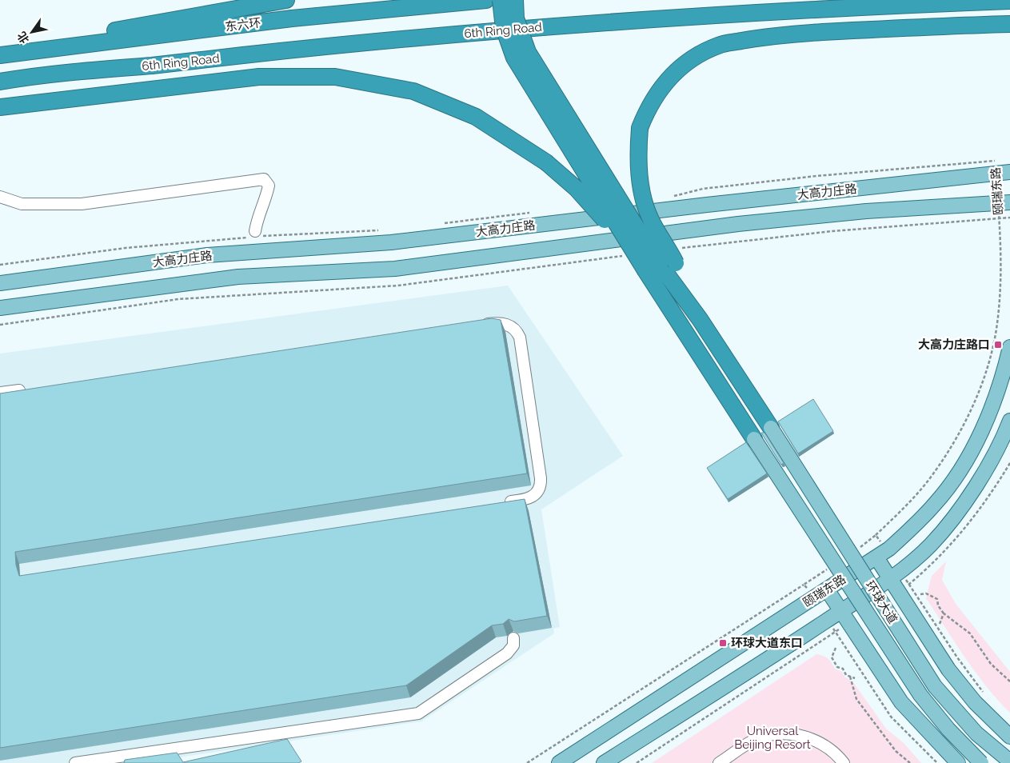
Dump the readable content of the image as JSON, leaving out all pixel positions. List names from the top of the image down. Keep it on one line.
{"streets":{"highway":["东六环","6th Ring Road"],"main road":["颐瑞东路","大高力庄路","环球大道"]},"crossings":[["颐瑞东路","大高力庄路"]],"parks":["Universal Beijing Resort"],"places":{"transit":["大高力庄路口","环球大道东口"]},"north":"bottom left"}
